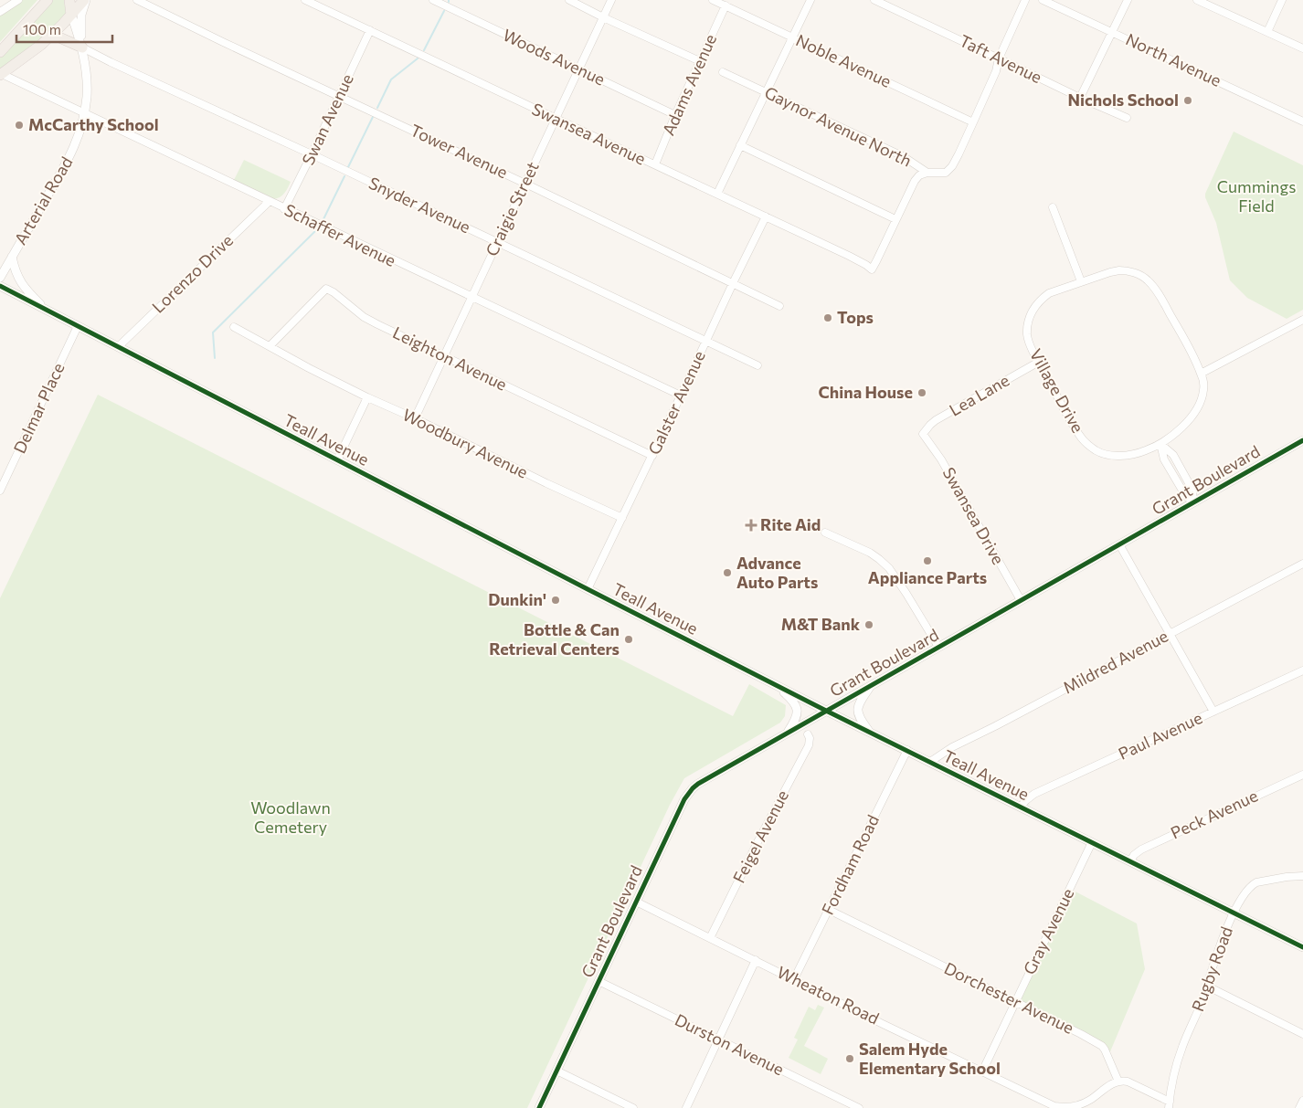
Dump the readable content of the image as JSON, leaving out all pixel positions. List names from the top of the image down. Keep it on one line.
{"streets":{"street":["Woods Avenue","Taft Avenue","North Avenue","Noble Avenue","Adams Avenue","Swan Avenue","Gaynor Avenue North","Swansea Avenue","Tower Avenue","Arterial Road","Snyder Avenue","Craigie Street","Schaffer Avenue","Lorenzo Drive","Leighton Avenue","Village Drive","Lea Lane","Galster Avenue","Delmar Place","Teall Avenue","Woodbury Avenue","Grant Boulevard","Swansea Drive","Mildred Avenue","Paul Avenue","Peck Avenue","Feigel Avenue","Fordham Road","Gray Avenue","Rugby Road","Wheaton Road","Dorchester Avenue","Durston Avenue"]},"crossings":[["Woods Avenue","Adams Avenue"],["Woods Avenue","Craigie Street"],["Noble Avenue","Adams Avenue"],["Noble Avenue","Gaynor Avenue North"],["Adams Avenue","Swansea Avenue"],["Swan Avenue","Swansea Avenue"],["Swan Avenue","Tower Avenue"],["Swan Avenue","Snyder Avenue"],["Swan Avenue","Schaffer Avenue"],["Swansea Avenue","Craigie Street"],["Swansea Avenue","Galster Avenue"],["Tower Avenue","Craigie Street"],["Tower Avenue","Galster Avenue"],["Arterial Road","Snyder Avenue"],["Arterial Road","Schaffer Avenue"],["Snyder Avenue","Craigie Street"],["Snyder Avenue","Galster Avenue"],["Craigie Street","Schaffer Avenue"],["Craigie Street","Leighton Avenue"],["Craigie Street","Woodbury Avenue"],["Schaffer Avenue","Lorenzo Drive"],["Schaffer Avenue","Galster Avenue"],["Lorenzo Drive","Teall Avenue"],["Leighton Avenue","Galster Avenue"],["Leighton Avenue","Woodbury Avenue"],["Village Drive","Lea Lane"],["Lea Lane","Swansea Drive"],["Galster Avenue","Teall Avenue"],["Galster Avenue","Woodbury Avenue"],["Delmar Place","Teall Avenue"],["Teall Avenue","Grant Boulevard"],["Teall Avenue","Mildred Avenue"],["Teall Avenue","Paul Avenue"],["Teall Avenue","Peck Avenue"],["Teall Avenue","Fordham Road"],["Teall Avenue","Gray Avenue"],["Teall Avenue","Rugby Road"],["Grant Boulevard","Swansea Drive"],["Grant Boulevard","Wheaton Road"],["Grant Boulevard","Durston Avenue"],["Feigel Avenue","Wheaton Road"],["Fordham Road","Wheaton Road"],["Fordham Road","Dorchester Avenue"],["Gray Avenue","Wheaton Road"],["Gray Avenue","Dorchester Avenue"],["Wheaton Road","Dorchester Avenue"]],"parks":["Cummings Field","Woodlawn Cemetery"],"places":{"other":["Nichols School","McCarthy School","Tops","China House","Appliance Parts","Advance Auto Parts","Dunkin'","M&T Bank","Bottle & Can Retrieval Centers","Salem Hyde Elementary School"],"health":["Rite Aid"]},"scale_bar":"100 m"}
